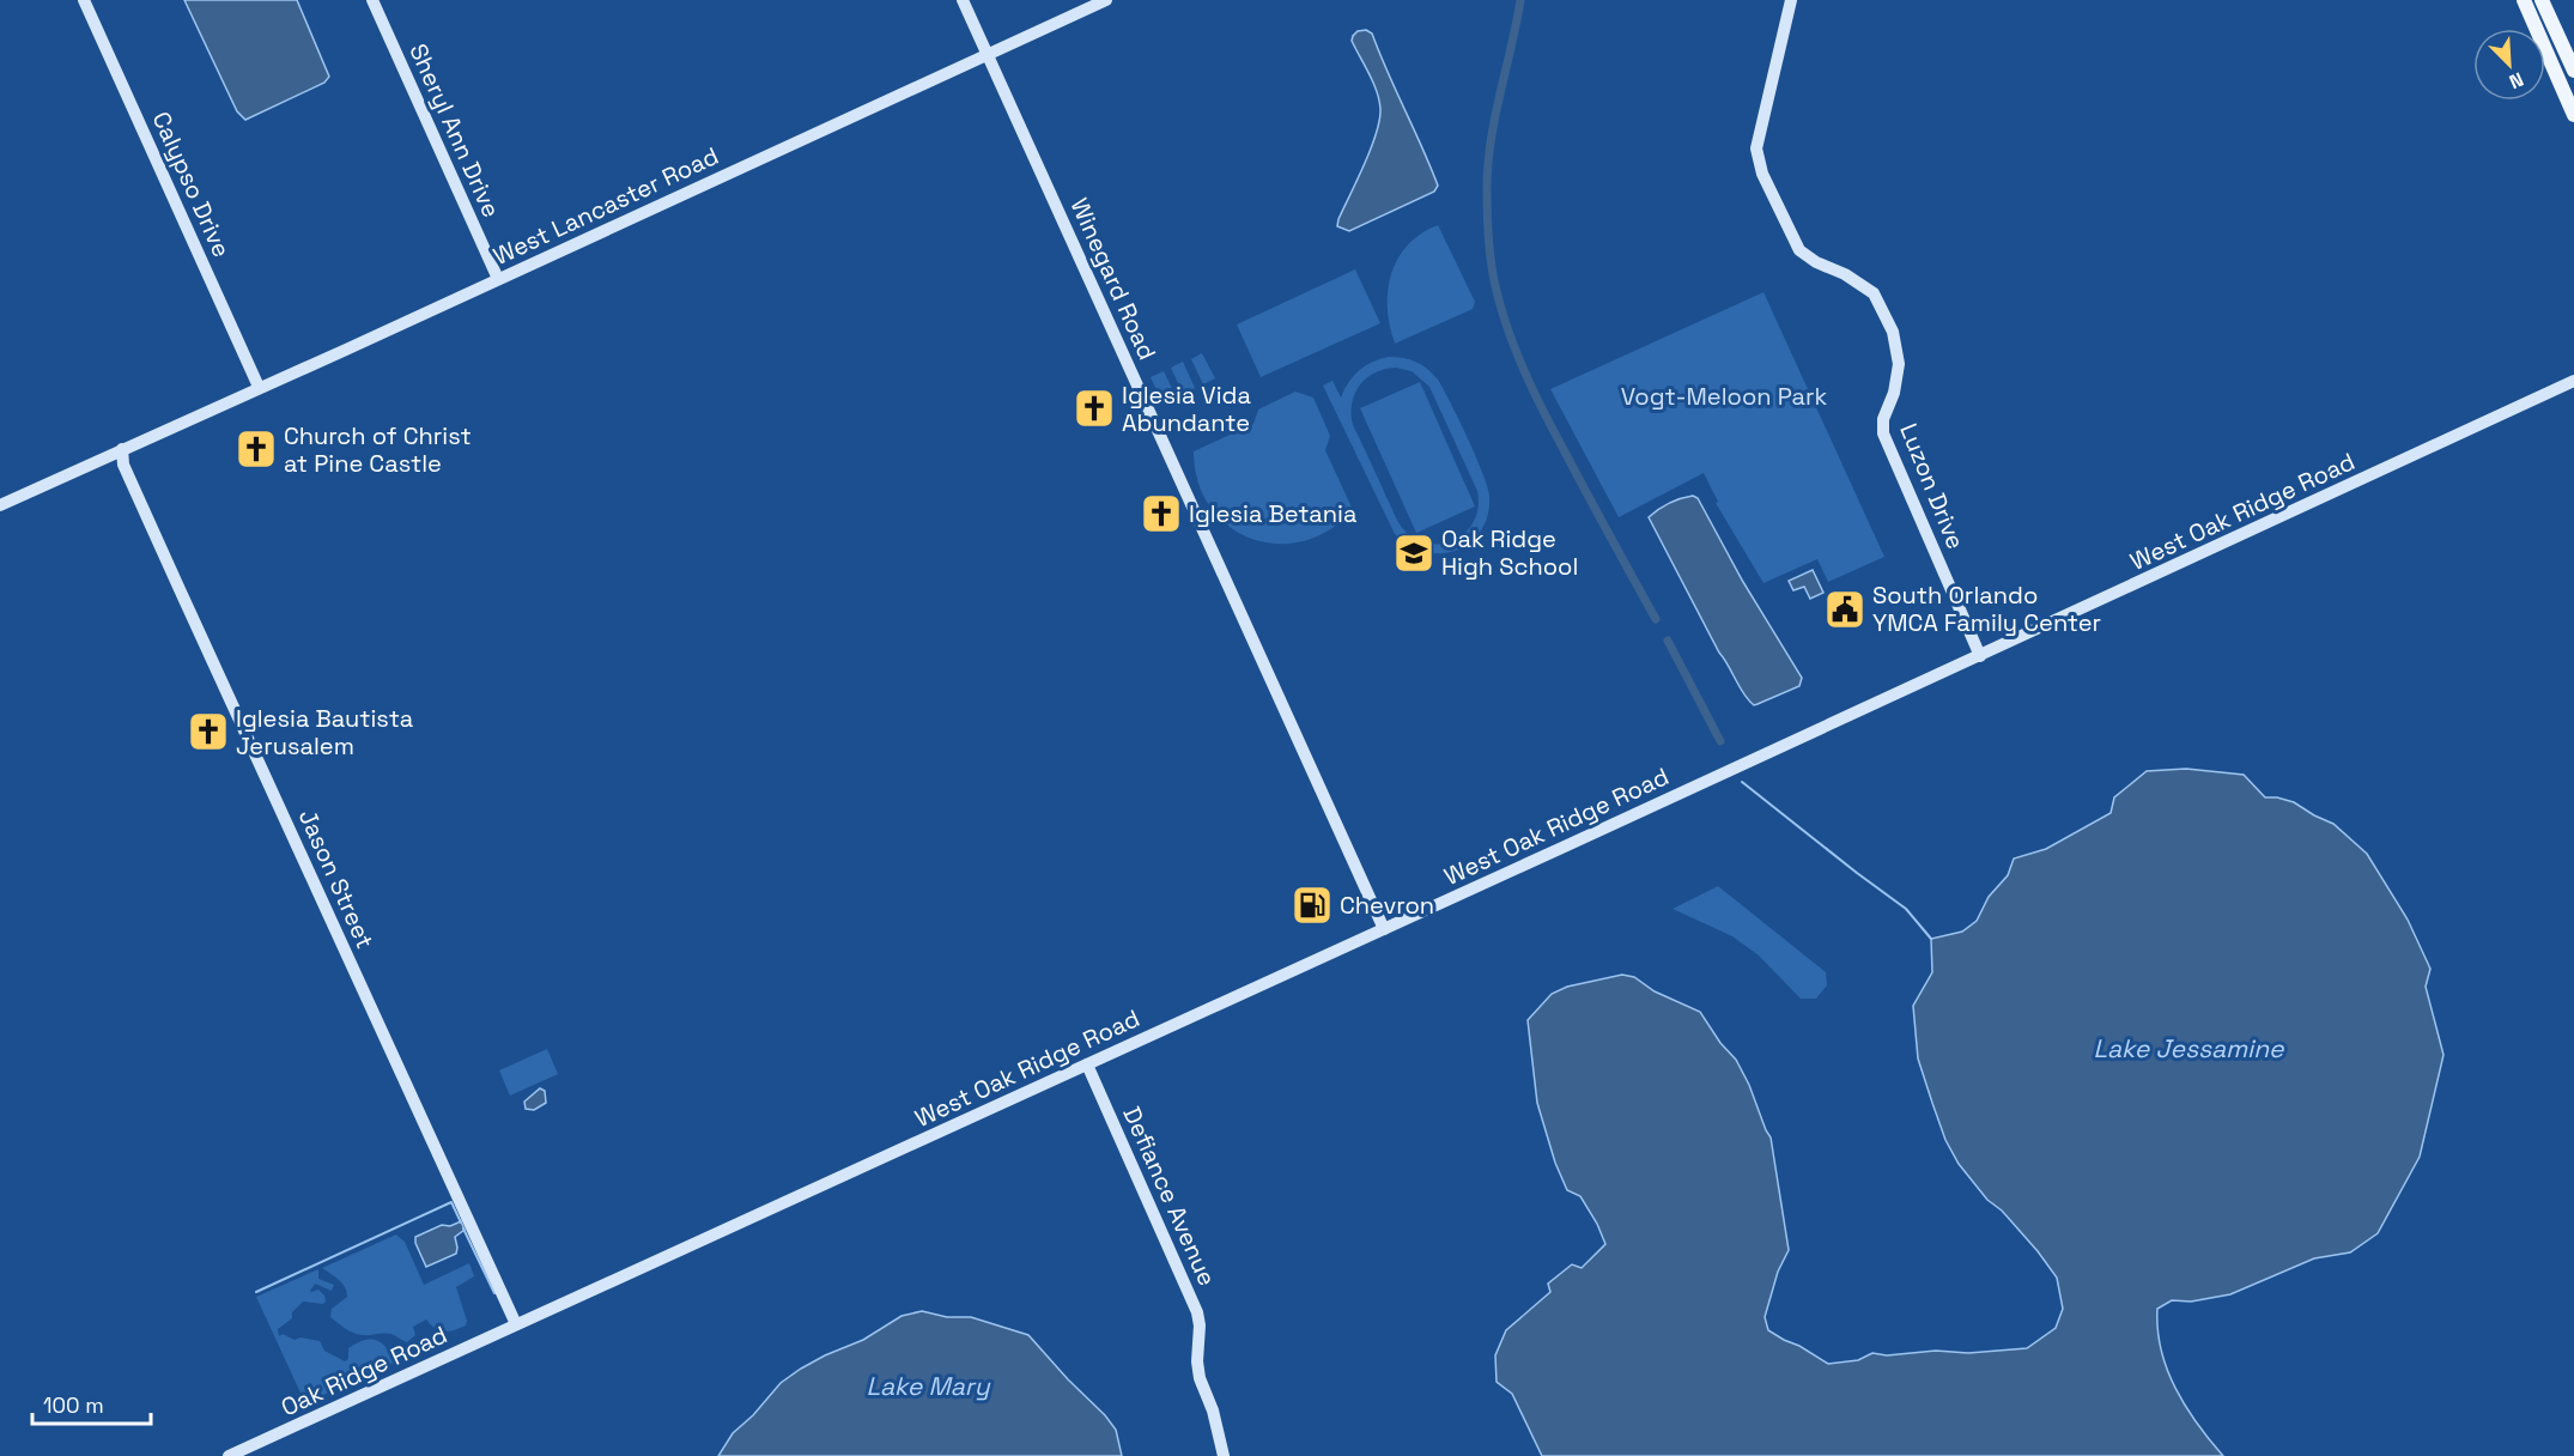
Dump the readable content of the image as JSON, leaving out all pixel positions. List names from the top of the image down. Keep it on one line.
{"streets":{"street":["Sheryl Ann Drive","Calypso Drive","West Lancaster Road","Winegard Road","Luzon Drive","West Oak Ridge Road","Jason Street","Defiance Avenue","Oak Ridge Road"]},"crossings":[["Sheryl Ann Drive","West Lancaster Road"],["Calypso Drive","West Lancaster Road"],["West Lancaster Road","Winegard Road"],["West Lancaster Road","Jason Street"],["Winegard Road","West Oak Ridge Road"],["Luzon Drive","West Oak Ridge Road"],["West Oak Ridge Road","Jason Street"],["West Oak Ridge Road","Defiance Avenue"],["West Oak Ridge Road","Oak Ridge Road"],["Jason Street","Oak Ridge Road"]],"water":["Lake Jessamine","Lake Mary"],"parks":["Vogt-Meloon Park"],"places":{"church":["Iglesia Vida Abundante","Church of Christ at Pine Castle","Iglesia Betania","Iglesia Bautista Jerusalem"],"school or university":["Oak Ridge High School"],"public building":["South Orlando YMCA Family Center"],"fuel station":["Chevron"]},"scale_bar":"100 m","north":"bottom right"}
